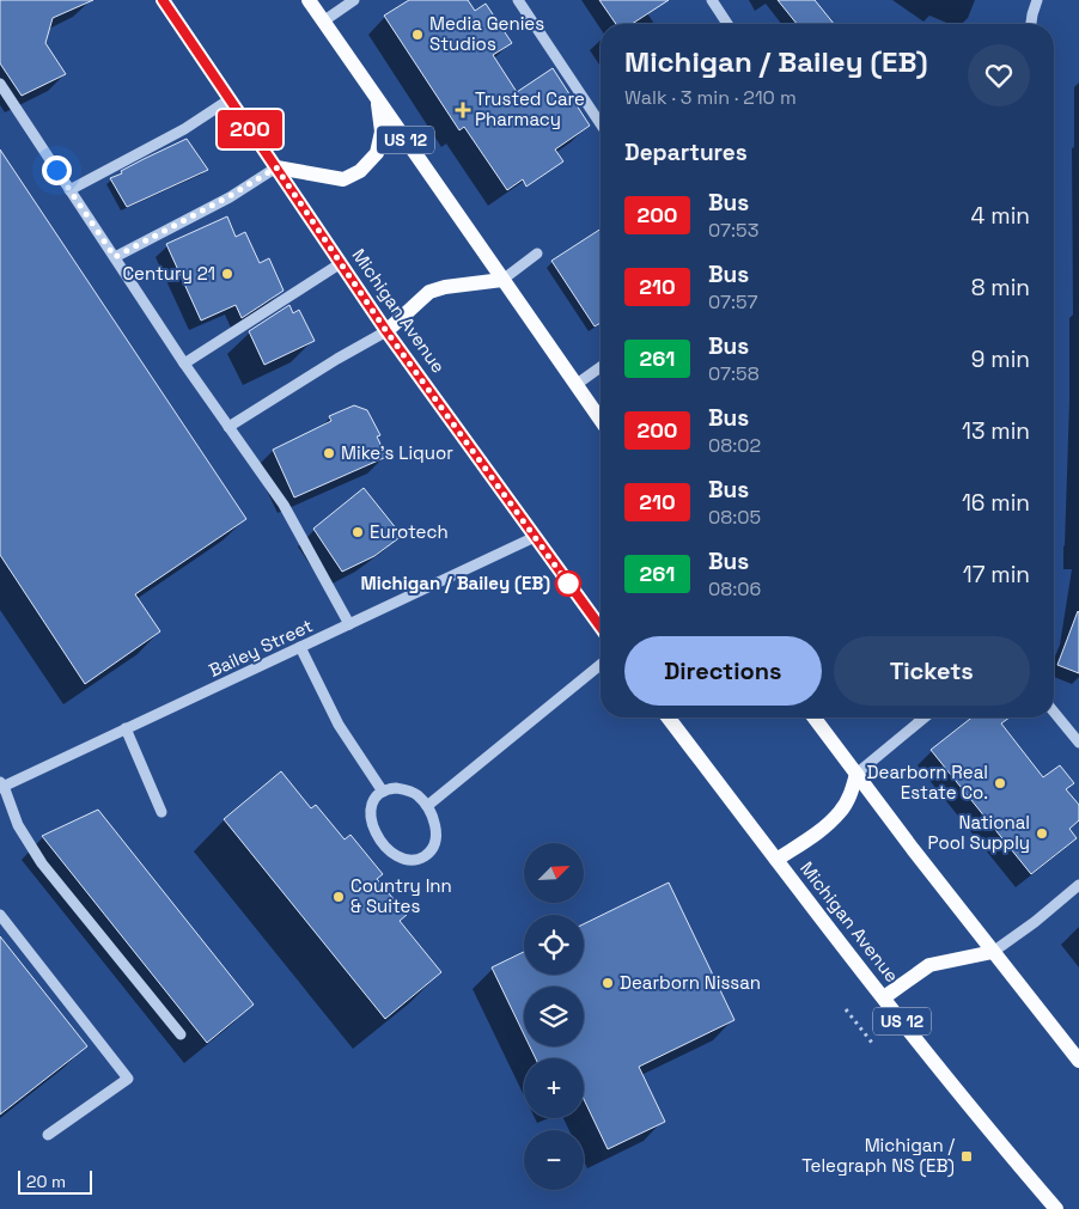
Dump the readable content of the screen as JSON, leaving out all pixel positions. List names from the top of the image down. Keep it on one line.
{"streets":{"main road":["US 12","Michigan Avenue"],"street":["Bailey Street"]},"crossings":[["Michigan Avenue","Bailey Street"]],"places":{"other":["Media Genies Studios","Century 21","Mike's Liquor","Eurotech","Michigan / Bailey (EB)","Dearborn Real Estate Co.","National Pool Supply","Country Inn & Suites","Dearborn Nissan"],"health":["Trusted Care Pharmacy"],"transit":["Michigan / Telegraph NS (EB)"]},"lines":["bus line 200"],"scale_bar":"20 m","north":"top right","page":{"on_map":"200","heading":[["Michigan / Bailey (EB)","Walk · 3 min · 210 m"],"Departures"],"list":[{"mark":"200","name":"Bus","note":"07:53","value":"4 min"},{"mark":"210","name":"Bus","note":"07:57","value":"8 min"},{"mark":"261","name":"Bus","note":"07:58","value":"9 min"},{"mark":"200","name":"Bus","note":"08:02","value":"13 min"},{"mark":"210","name":"Bus","note":"08:05","value":"16 min"},{"mark":"261","name":"Bus","note":"08:06","value":"17 min"}],"buttons":["Directions","Tickets"],"map_buttons":["+","−"],"scale":"20 m"}}
